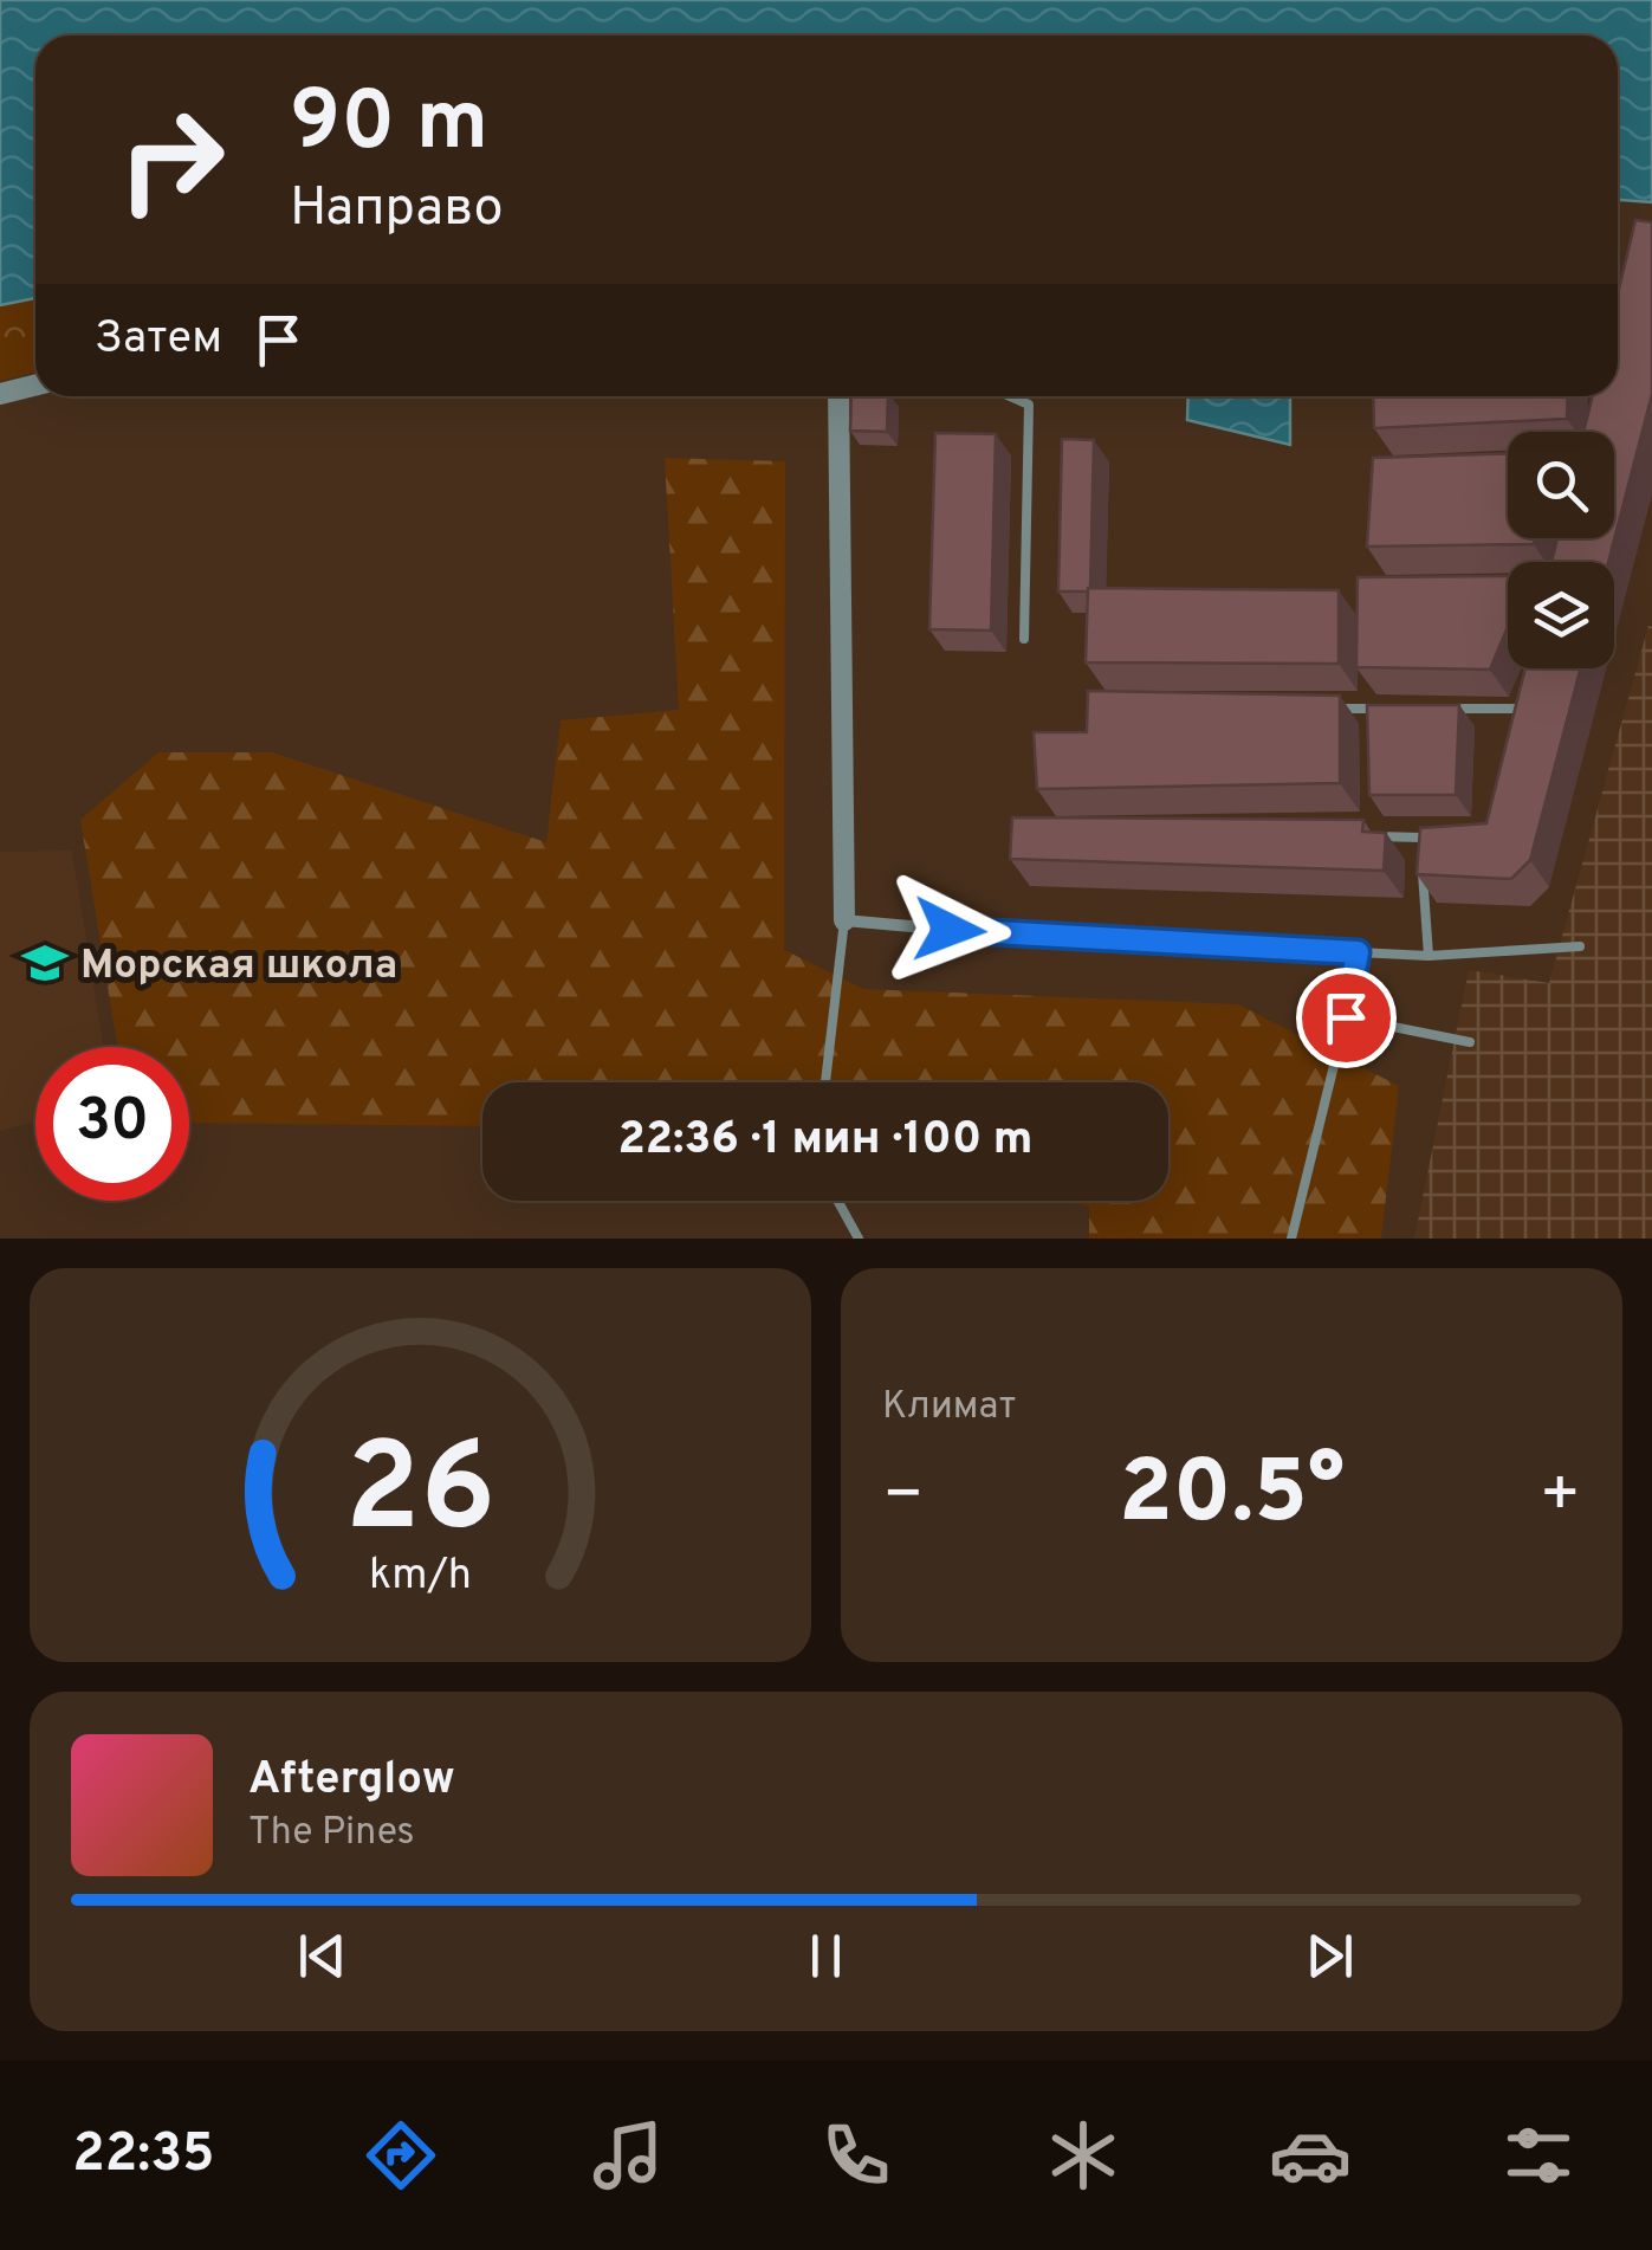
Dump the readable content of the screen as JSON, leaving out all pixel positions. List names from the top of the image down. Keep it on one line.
{"places":{"school or university":["Морская школа"]},"page":{"turn":["90 m","Направо"],"then":"Затем","limit":"30","trip":"22:36 · 1 мин · 100 m","tile":"Климат","heat":["−","20.5°","+"],"song":["Afterglow","The Pines"],"tabs":"22:35","gauge":["26","km/h"]}}
